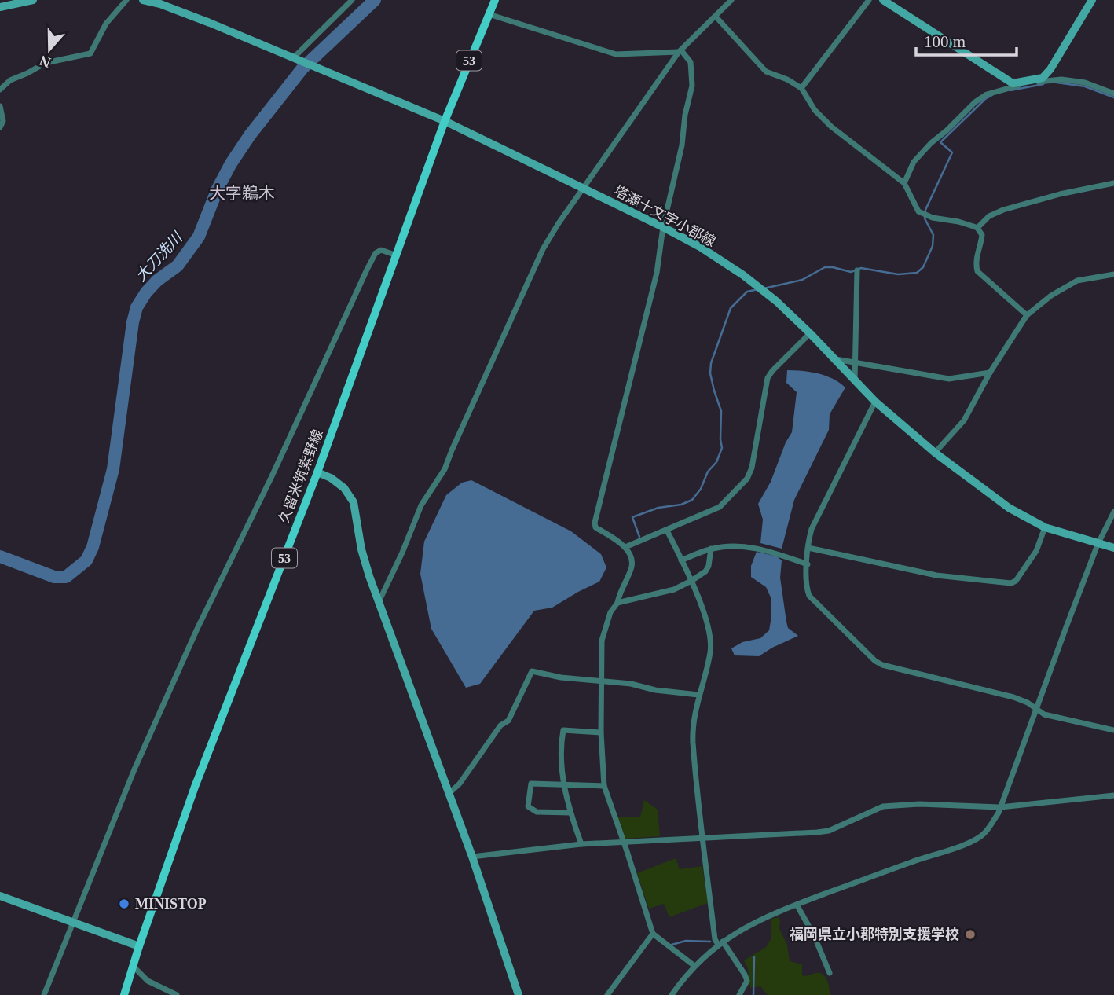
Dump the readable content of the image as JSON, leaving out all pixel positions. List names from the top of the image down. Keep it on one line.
{"streets":{"main road":["53","塔瀬十文字小郡線","久留米筑紫野線"]},"crossings":[["塔瀬十文字小郡線","久留米筑紫野線"]],"districts":["大字鵜木"],"water":["大刀洗川"],"places":["MINISTOP","福岡県立小郡特別支援学校"],"scale_bar":"100 m","north":"bottom"}
